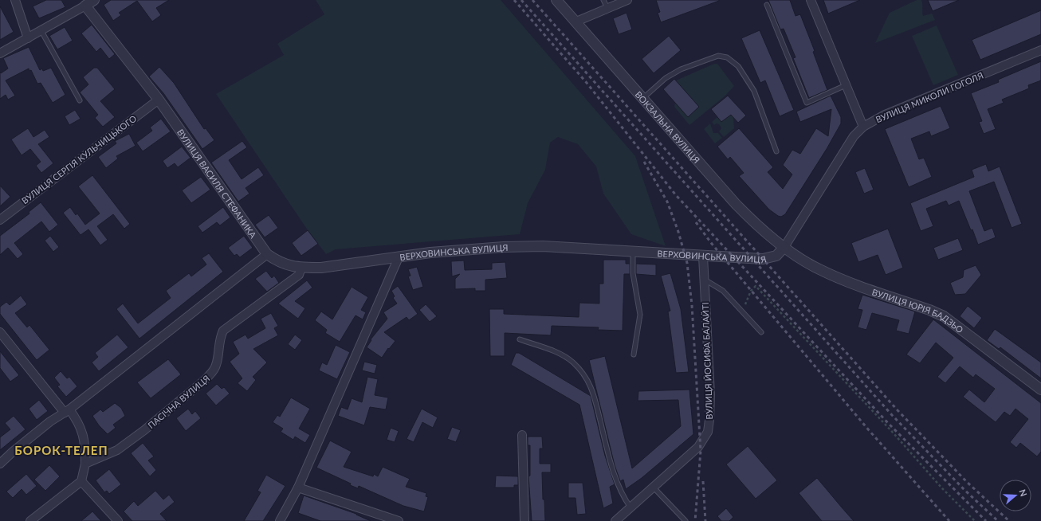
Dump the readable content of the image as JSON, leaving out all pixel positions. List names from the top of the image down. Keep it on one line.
{"streets":{"street":["ВУЛИЦЯ МИКОЛИ ГОГОЛЯ","ВОКЗАЛЬНА ВУЛИЦЯ","ВУЛИЦЯ СЕРГІЯ КУЛЬЧИЦЬКОГО","ВУЛИЦЯ ВАСИЛЯ СТЕФАНИКА","ВЕРХОВИНСЬКА ВУЛИЦЯ","ВУЛИЦЯ ЮРІЯ БАДЗЬО","ВУЛИЦЯ ЙОСИФА БАЛАЙТІ","ПАСІЧНА ВУЛИЦЯ"]},"crossings":[["ВУЛИЦЯ МИКОЛИ ГОГОЛЯ","ВОКЗАЛЬНА ВУЛИЦЯ"],["ВУЛИЦЯ МИКОЛИ ГОГОЛЯ","ВЕРХОВИНСЬКА ВУЛИЦЯ"],["ВУЛИЦЯ МИКОЛИ ГОГОЛЯ","ВУЛИЦЯ ЮРІЯ БАДЗЬО"],["ВОКЗАЛЬНА ВУЛИЦЯ","ВЕРХОВИНСЬКА ВУЛИЦЯ"],["ВОКЗАЛЬНА ВУЛИЦЯ","ВУЛИЦЯ ЮРІЯ БАДЗЬО"],["ВУЛИЦЯ СЕРГІЯ КУЛЬЧИЦЬКОГО","ВУЛИЦЯ ВАСИЛЯ СТЕФАНИКА"],["ВУЛИЦЯ ВАСИЛЯ СТЕФАНИКА","ВЕРХОВИНСЬКА ВУЛИЦЯ"],["ВУЛИЦЯ ВАСИЛЯ СТЕФАНИКА","ПАСІЧНА ВУЛИЦЯ"],["ВЕРХОВИНСЬКА ВУЛИЦЯ","ВУЛИЦЯ ЮРІЯ БАДЗЬО"],["ВЕРХОВИНСЬКА ВУЛИЦЯ","ВУЛИЦЯ ЙОСИФА БАЛАЙТІ"]],"districts":["БОРОК-ТЕЛЕП"],"north":"right"}
